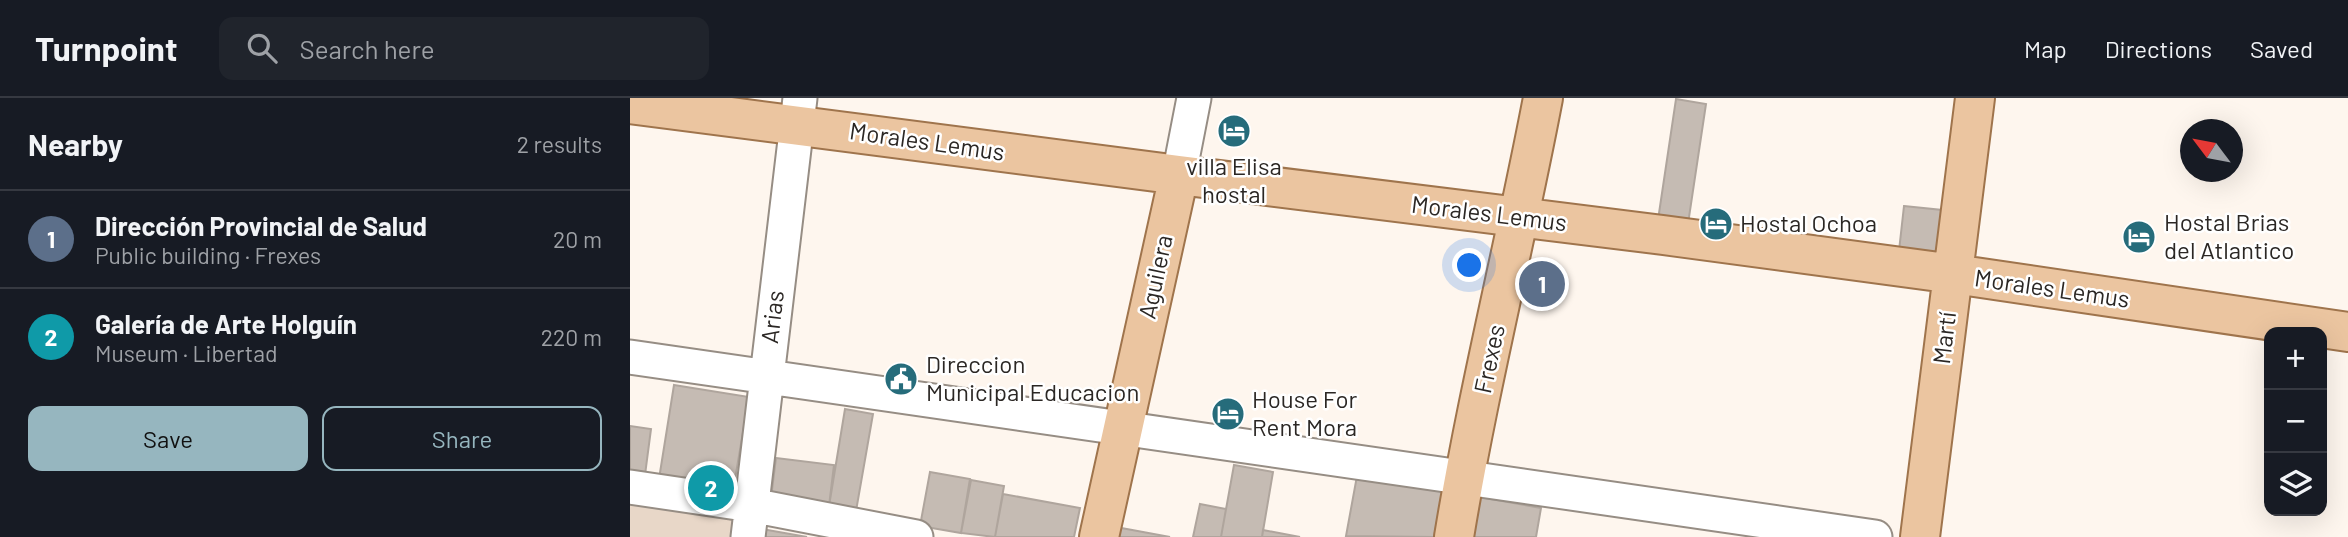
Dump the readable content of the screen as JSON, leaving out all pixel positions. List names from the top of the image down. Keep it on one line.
{"streets":{"main road":["Morales Lemus","Aguilera","Martí","Frexes"],"street":["Arias"]},"crossings":[["Morales Lemus","Aguilera"],["Morales Lemus","Arias"],["Morales Lemus","Martí"],["Morales Lemus","Frexes"]],"places":{"hotel":["villa Elisa hostal","Hostal Ochoa","Hostal Brias del Atlantico","House For Rent Mora"],"public building":["Direccion Municipal Educacion"]},"north":"top left","page":{"header":"Turnpoint","search":"Search here","nav":["Map","Directions","Saved"],"heading":["Nearby","2 results"],"list":[{"mark":"1","name":"Dirección Provincial de Salud","note":"Public building · Frexes","value":"20 m"},{"mark":"2","name":"Galería de Arte Holguín","note":"Museum · Libertad","value":"220 m"}],"pins":["1","2"],"map_buttons":["+","−"],"buttons":["Save","Share"]}}
